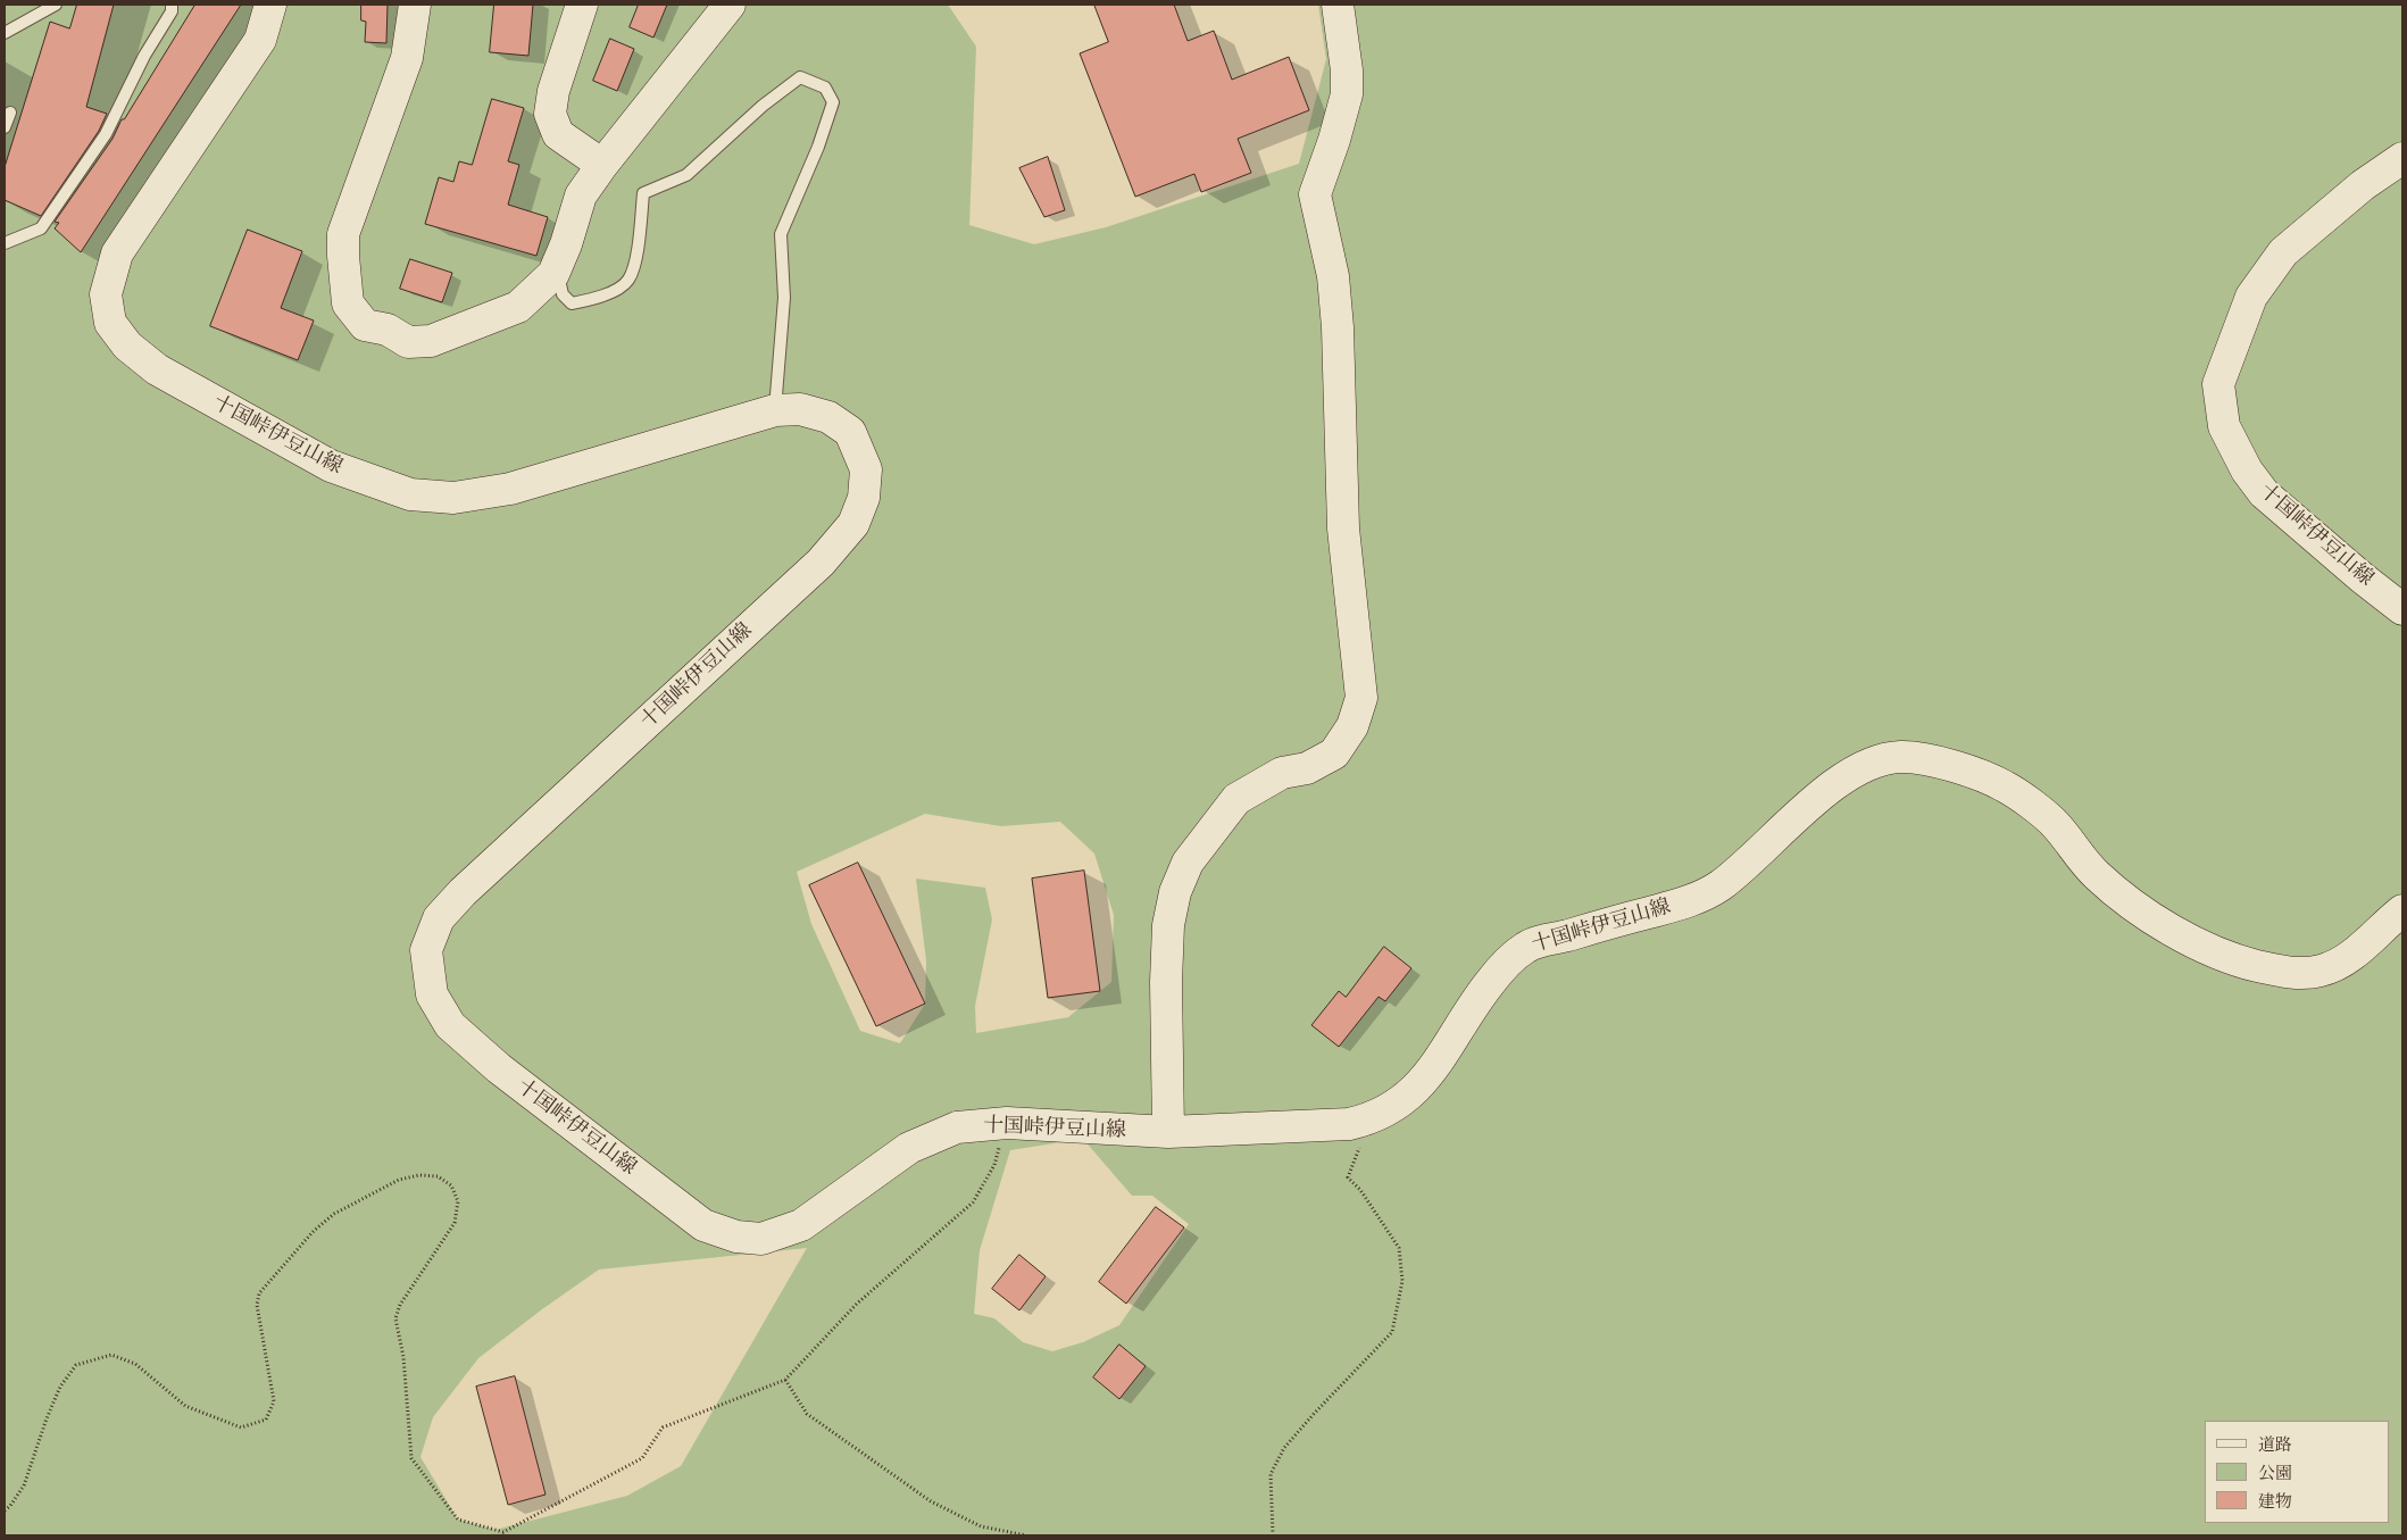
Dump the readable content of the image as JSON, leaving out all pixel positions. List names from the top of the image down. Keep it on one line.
{"streets":{"main road":["十国峠伊豆山線"]},"legend":["道路","公園","建物"]}
